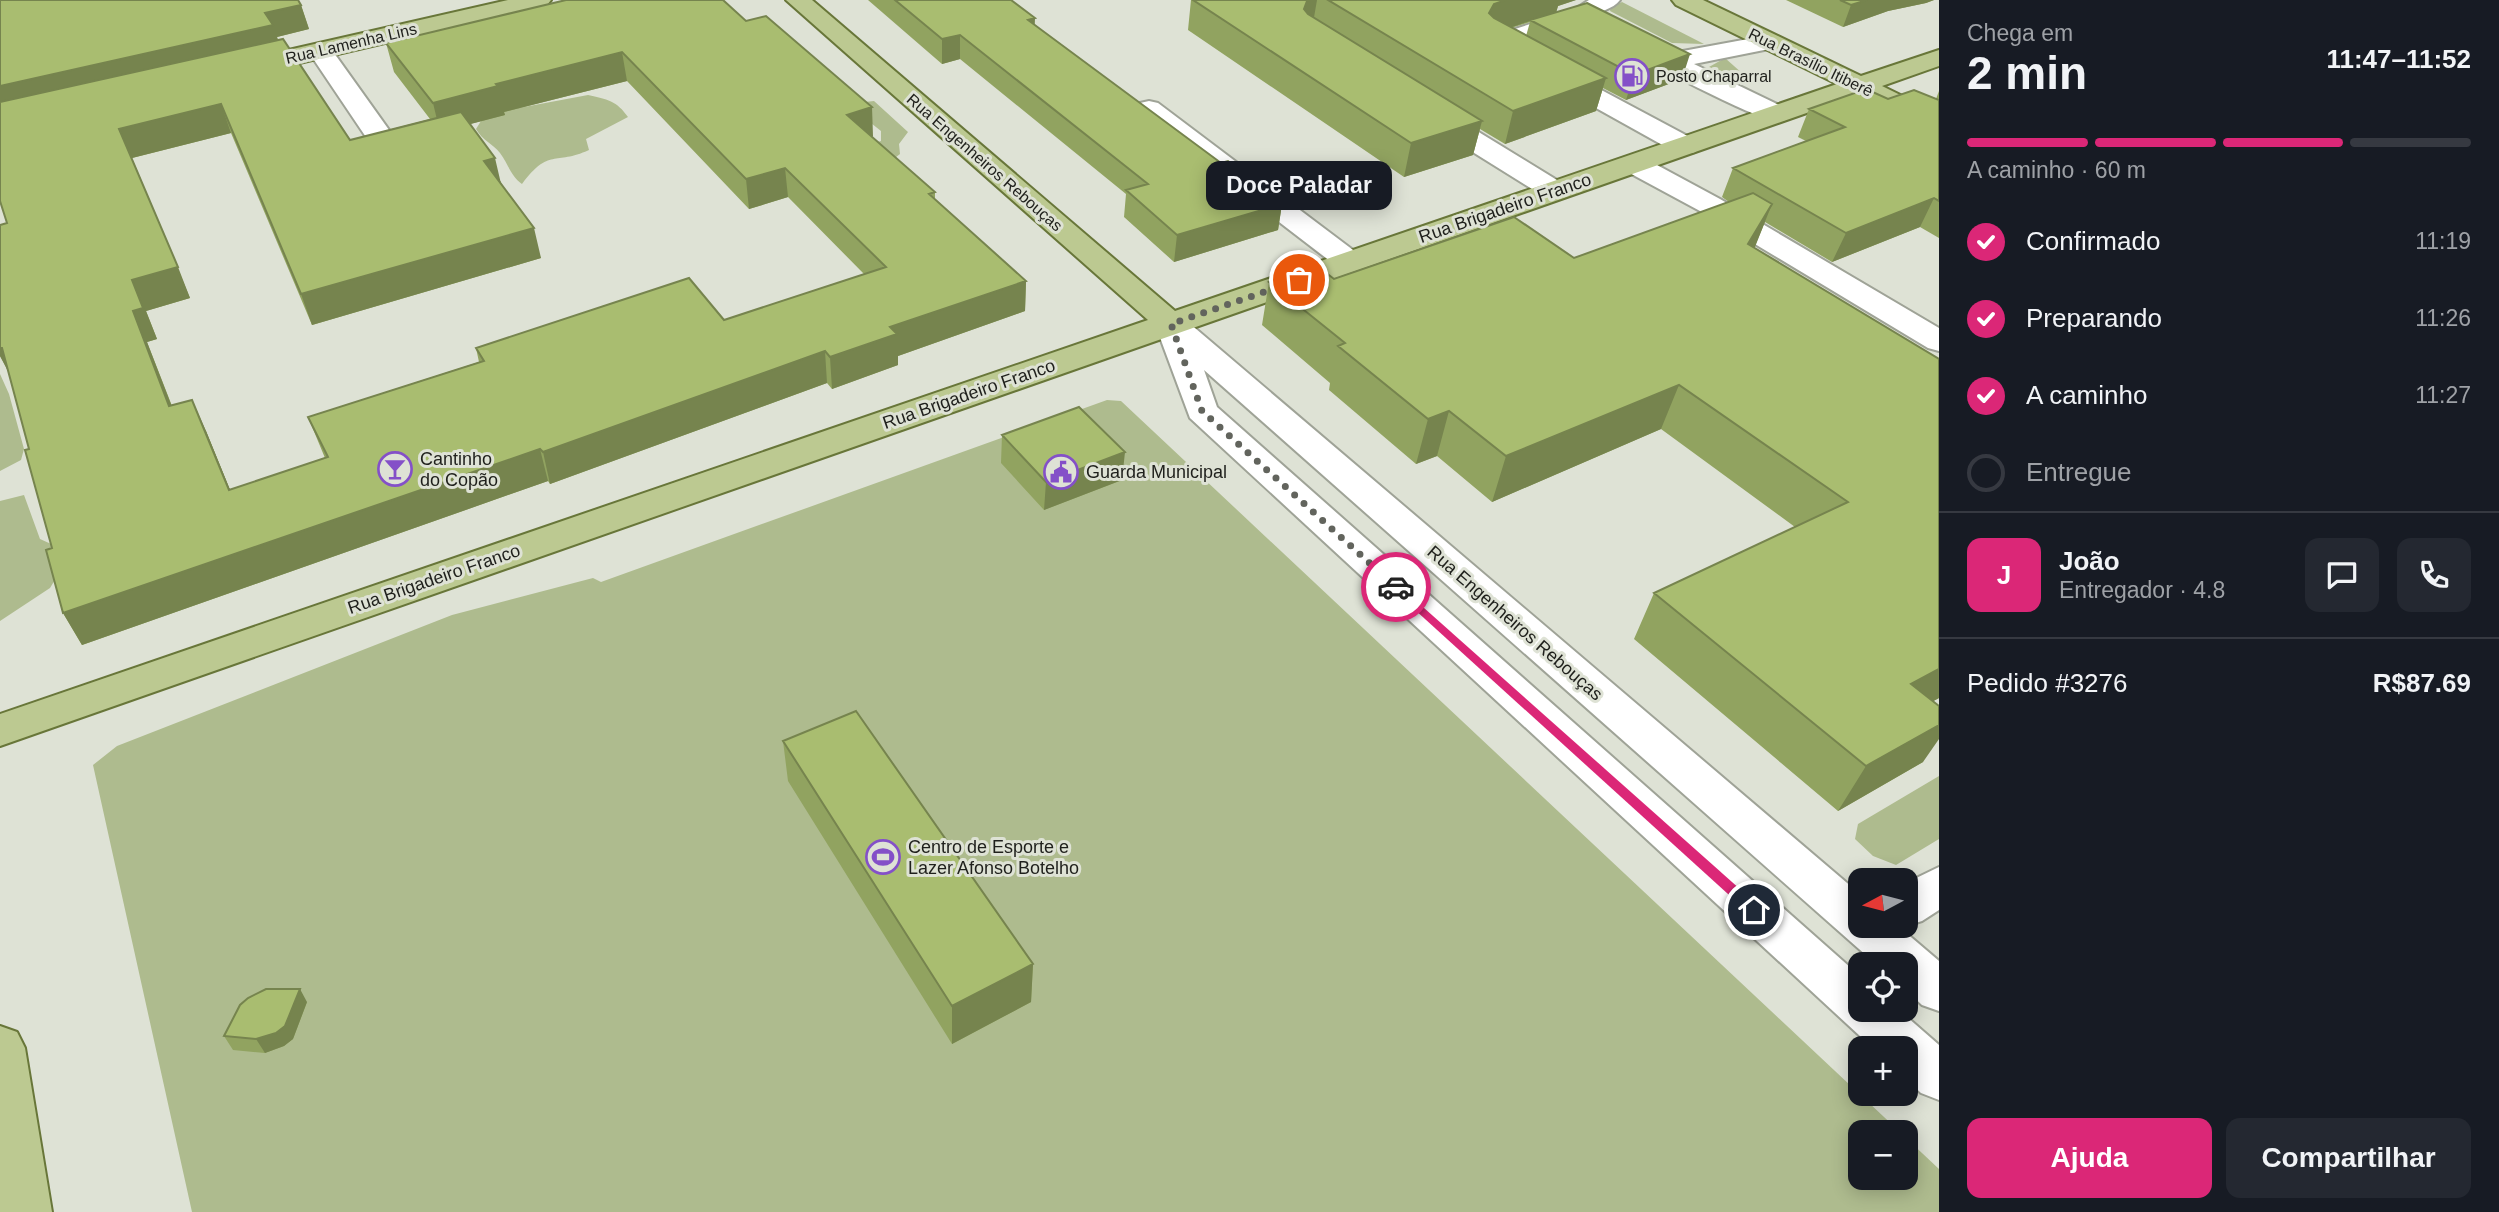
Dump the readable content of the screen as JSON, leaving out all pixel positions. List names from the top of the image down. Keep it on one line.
{"streets":{"main road":["Rua Lamenha Lins","Rua Brasílio Itiberê","Rua Engenheiros Rebouças","Rua Brigadeiro Franco"]},"crossings":[["Rua Brasílio Itiberê","Rua Brigadeiro Franco"],["Rua Engenheiros Rebouças","Rua Brigadeiro Franco"]],"places":{"fuel station":["Posto Chaparral"],"other":["Doce Paladar"],"bar":["Cantinho do Copão"],"public building":["Guarda Municipal"],"sports":["Centro de Esporte e Lazer Afonso Botelho"]},"north":"left","page":{"heading":["2 min","Chega em","11:47–11:52"],"panel":["João","Entregador · 4.8","Pedido #3276","R$87.69"],"bar":"A caminho · 60 m","bubble":"Doce Paladar","list":[["Confirmado","11:19"],["Preparando","11:26"],["A caminho","11:27"],"Entregue"],"round":"J","map_buttons":["+","−"],"buttons":["Ajuda","Compartilhar"]}}
